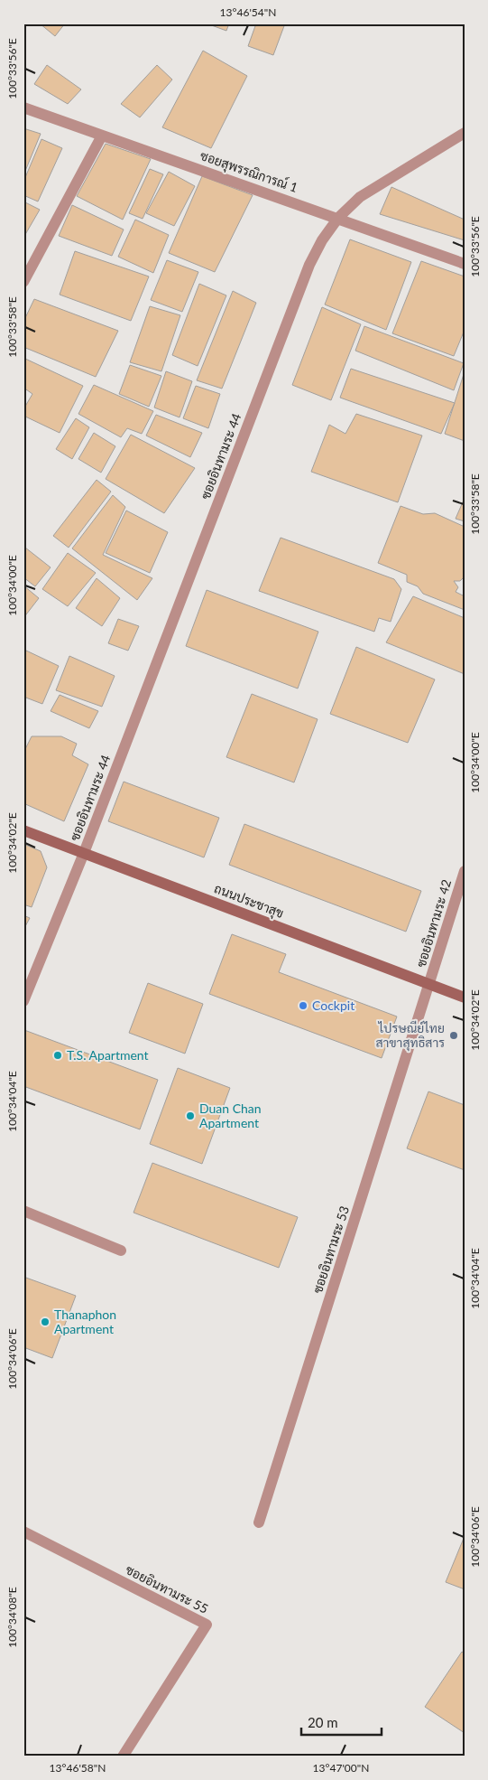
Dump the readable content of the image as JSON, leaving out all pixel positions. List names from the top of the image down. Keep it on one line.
{"streets":{"street":["ซอยสุพรรณิการณ์ 1","ซอยอินทามระ 44","ถนนประชาสุข","ซอยอินทามระ 42","ซอยอินทามระ 53","ซอยอินทามระ 55"]},"crossings":[["ซอยสุพรรณิการณ์ 1","ซอยอินทามระ 44"],["ซอยอินทามระ 44","ถนนประชาสุข"],["ถนนประชาสุข","ซอยอินทามระ 42"],["ถนนประชาสุข","ซอยอินทามระ 53"],["ซอยอินทามระ 42","ซอยอินทามระ 53"]],"places":["Cockpit","ไปรษณีย์ไทย สาขาสุทธิสาร","T.S. Apartment","Duan Chan Apartment","Thanaphon Apartment"],"scale_bar":"20 m","coordinates":["13°46'54\"N","100°33'56\"E","100°33'58\"E","100°34'00\"E","100°34'02\"E","100°34'04\"E","100°34'06\"E","100°34'08\"E","13°46'58\"N","13°47'00\"N"]}
